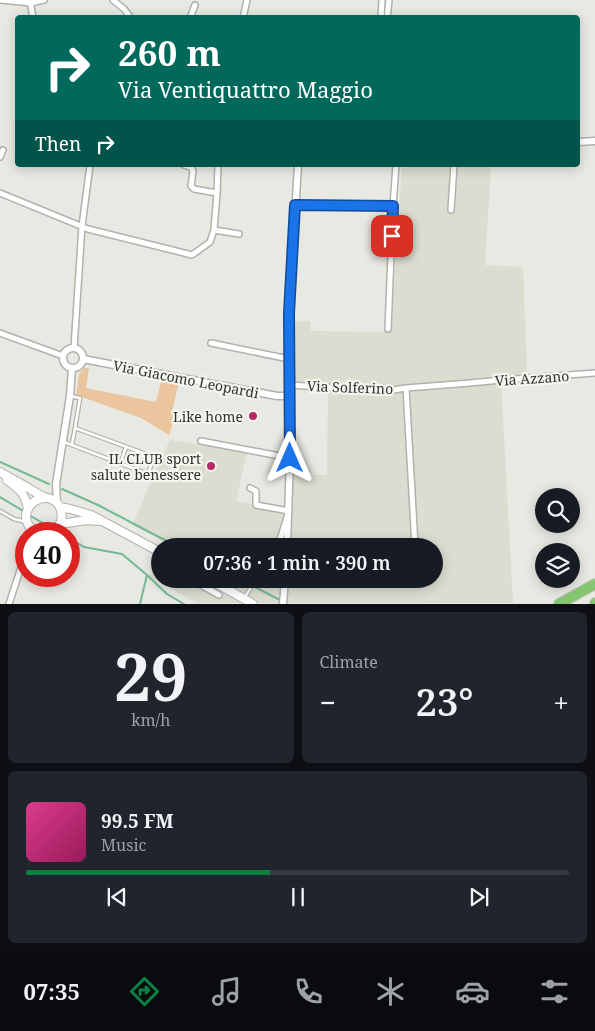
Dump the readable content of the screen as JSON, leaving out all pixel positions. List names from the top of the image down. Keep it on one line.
{"streets":{"street":["Via Azzano","Via Giacomo Leopardi","Via Solferino"]},"crossings":[["Via Azzano","Via Solferino"]],"places":["Like home","IL CLUB sport salute benessere"],"page":{"turn":["260 m","Via Ventiquattro Maggio"],"then":"Then","limit":"40","trip":"07:36 · 1 min · 390 m","tile":[["29","km/h"],"Climate"],"heat":["−","23°","+"],"song":["99.5 FM","Music"],"tabs":"07:35"}}
